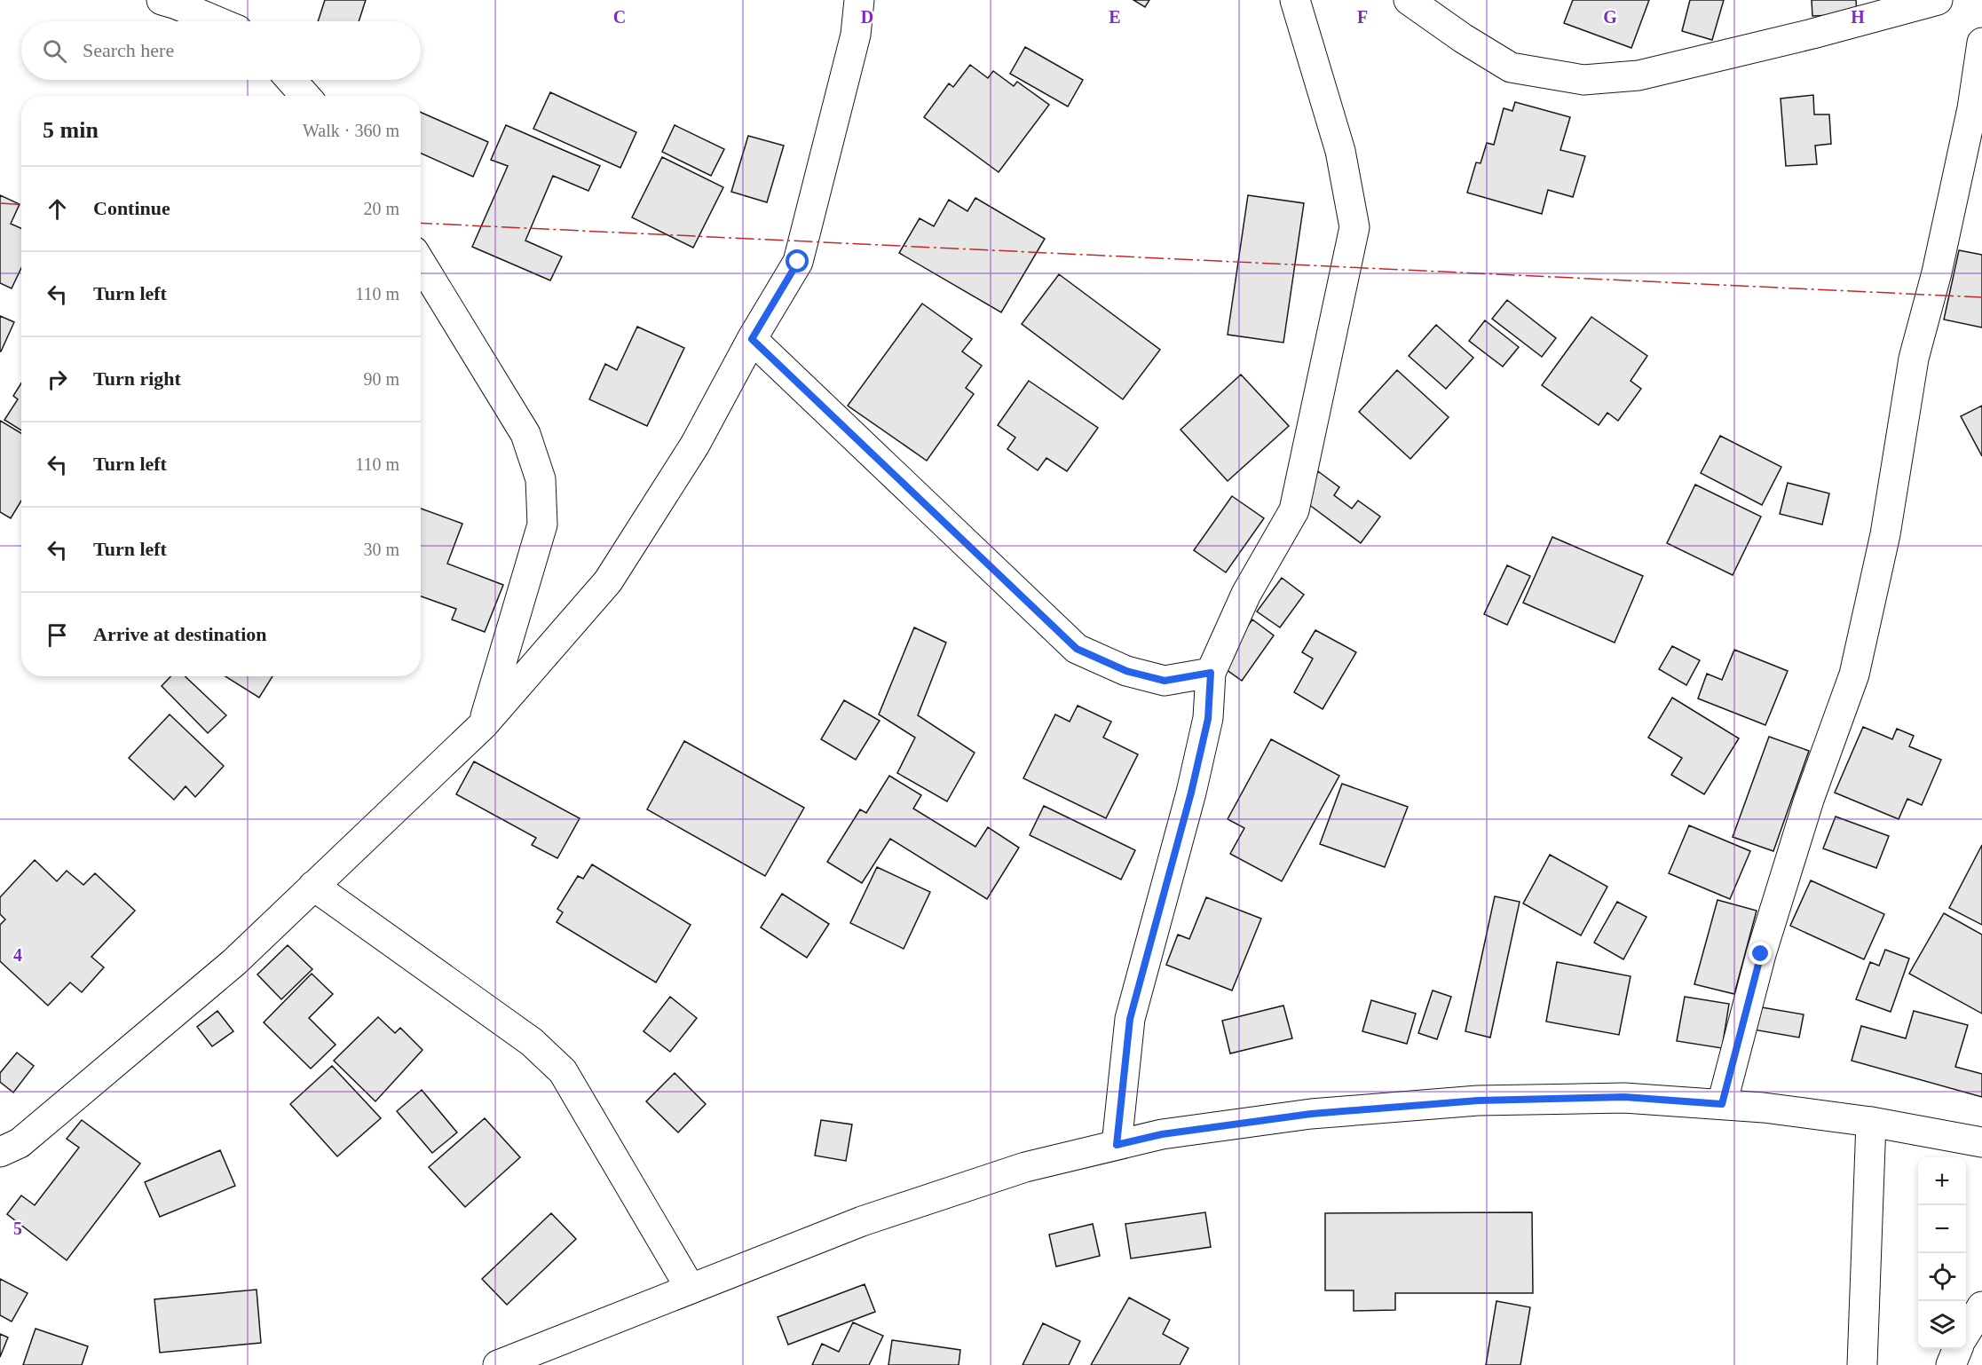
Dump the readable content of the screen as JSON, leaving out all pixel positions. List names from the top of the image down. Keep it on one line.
{"page":{"search":"Search here","heading":["5 min","Walk · 360 m"],"list":[["Continue","20 m"],["Turn left","110 m"],["Turn right","90 m"],["Turn left","110 m"],["Turn left","30 m"],"Arrive at destination"],"map_buttons":["+","−"]},"grid":{"columns":["C","D","E","F","G","H"],"rows":["4","5"]}}
